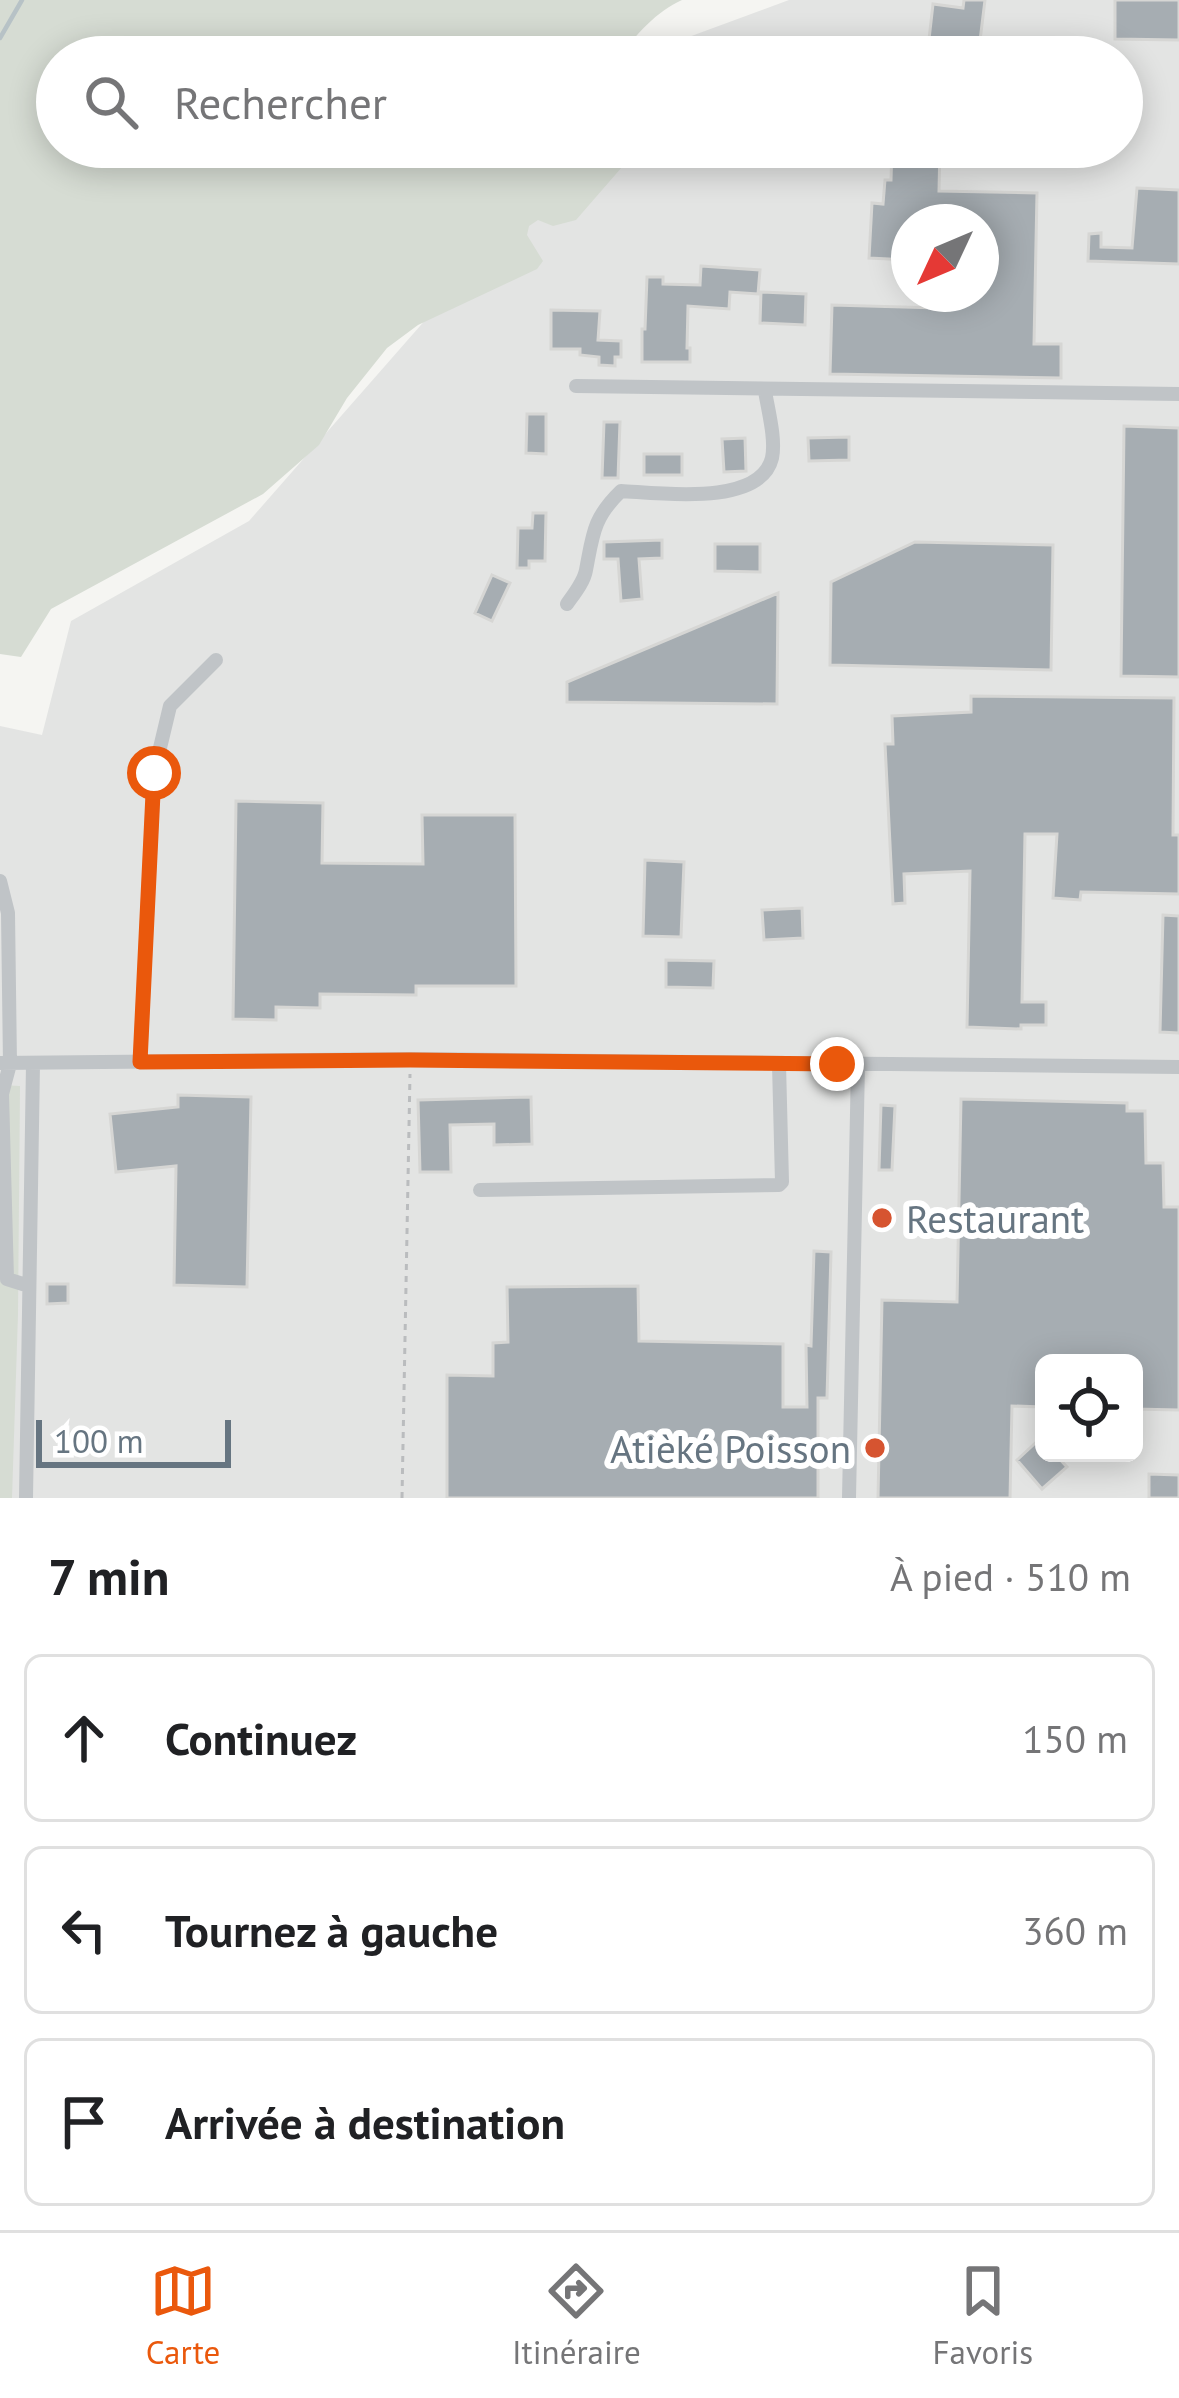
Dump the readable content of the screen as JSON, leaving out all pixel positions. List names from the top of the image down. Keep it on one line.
{"places":["Restaurant","Atièké Poisson"],"scale_bar":"100 m","north":"bottom left","page":{"search":"Rechercher","scale":"100 m","heading":["7 min","À pied · 510 m"],"list":[["Continuez","150 m"],["Tournez à gauche","360 m"],"Arrivée à destination"],"nav":["Carte","Itinéraire","Favoris"]}}
